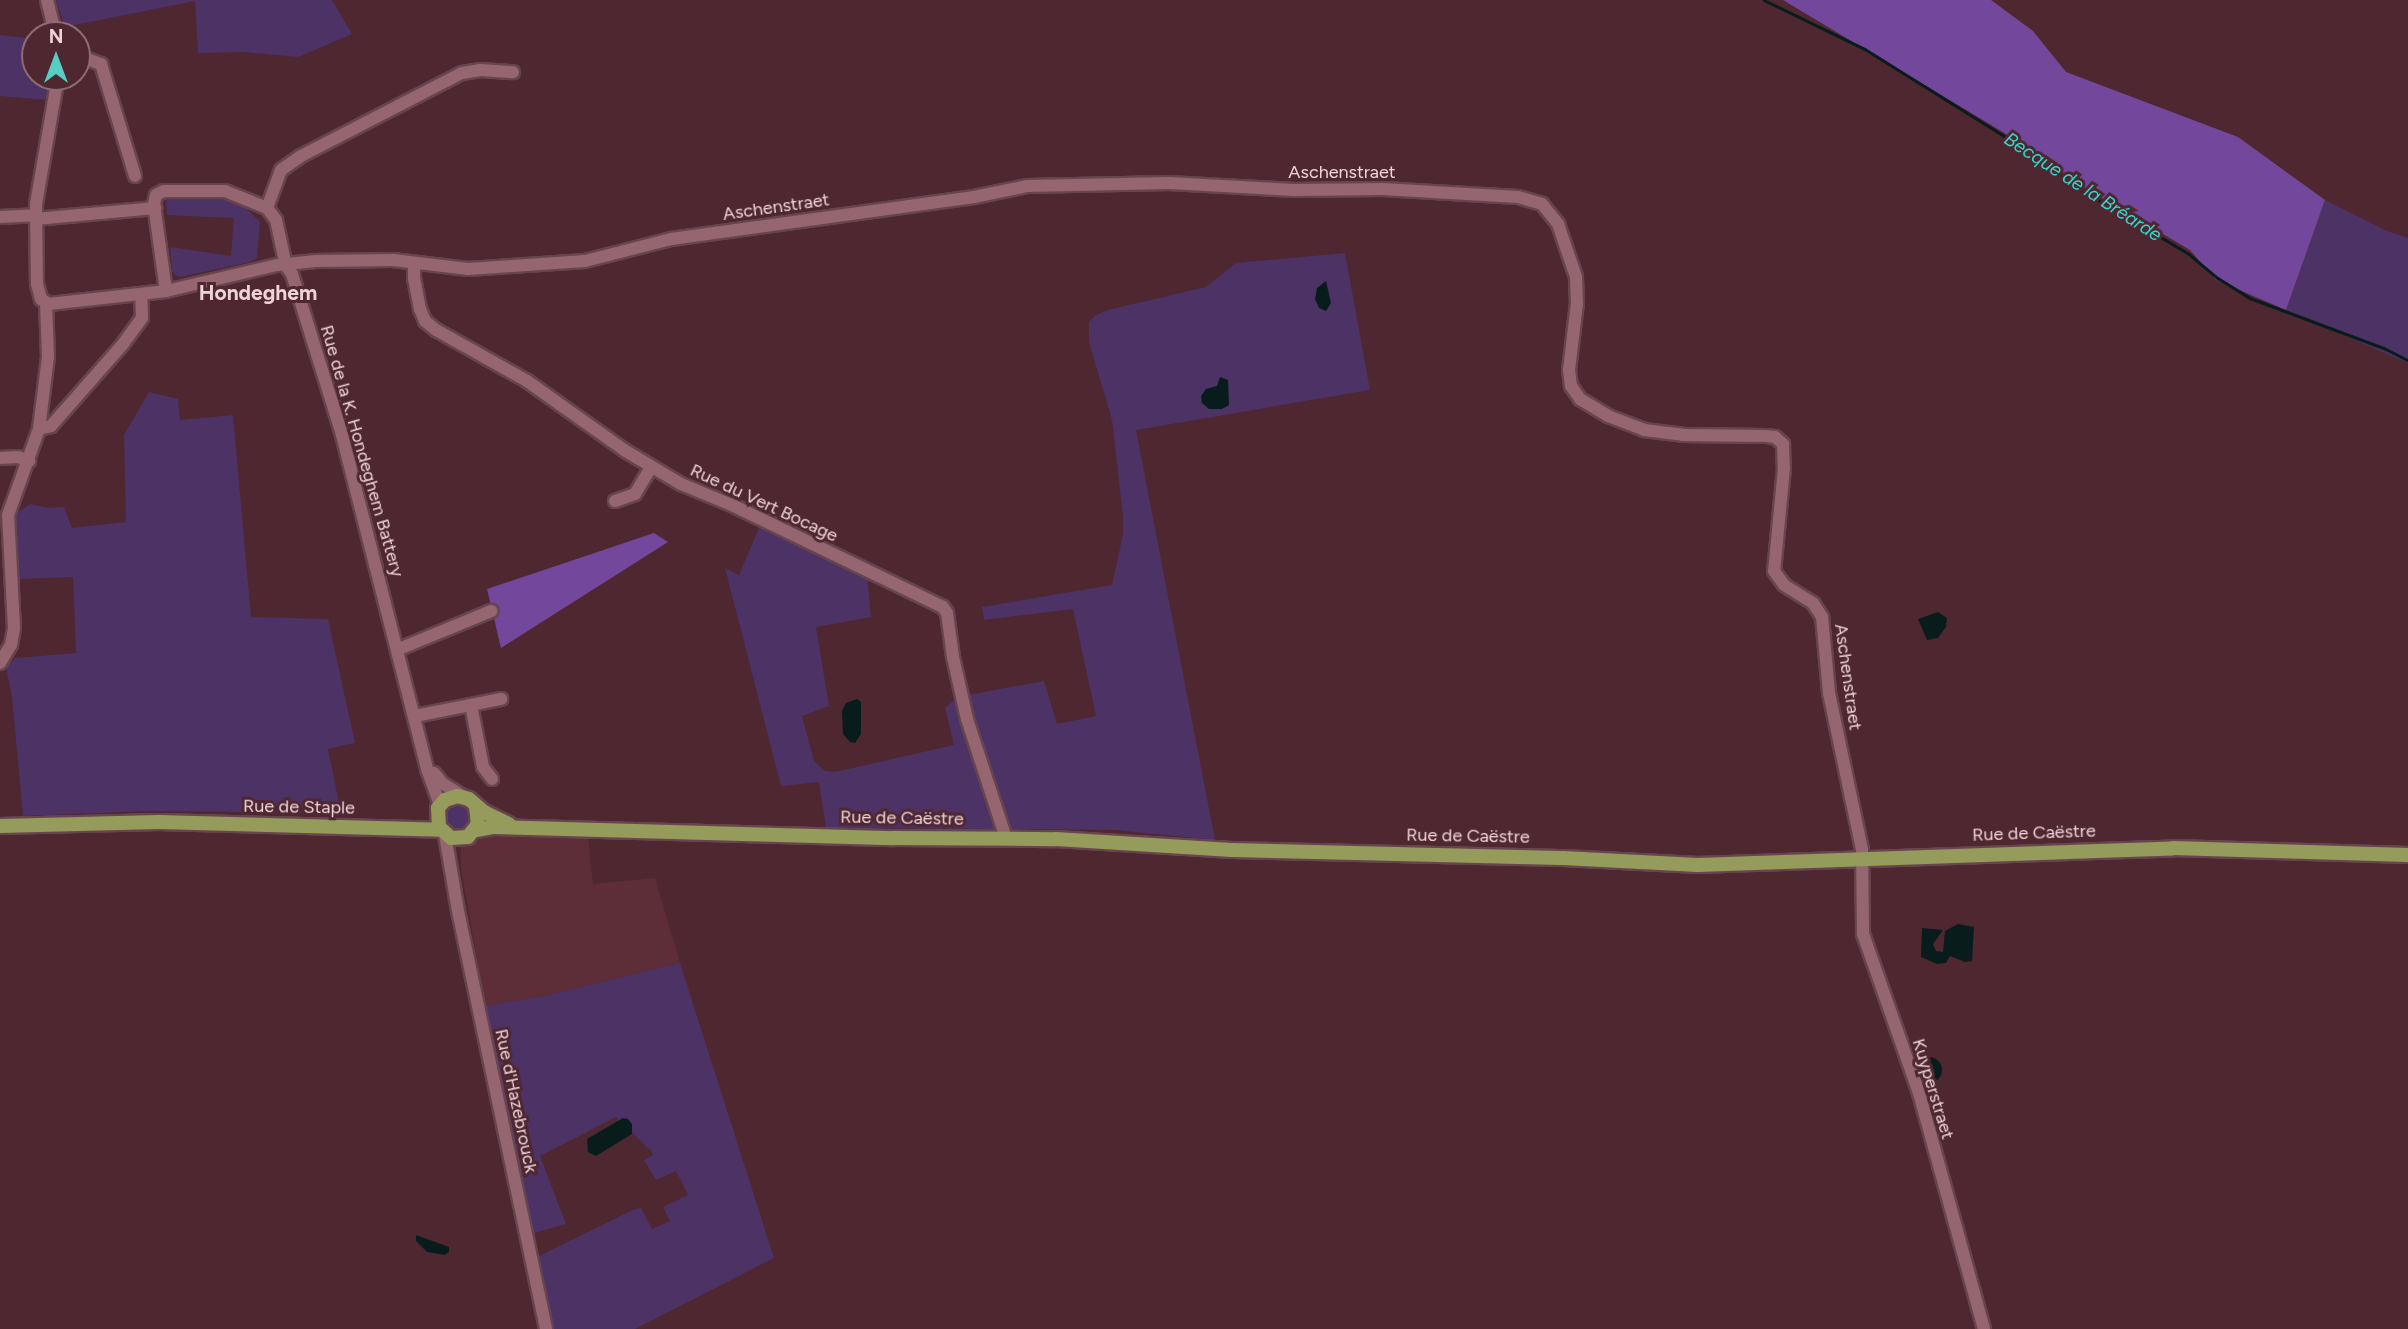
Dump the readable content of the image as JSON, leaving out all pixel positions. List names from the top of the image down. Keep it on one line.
{"streets":{"main road":["Rue de Staple","Rue de Caëstre"],"street":["Aschenstraet","Rue de la K. Hondeghem Battery","Rue du Vert Bocage","Kuyperstraet","Rue d'Hazebrouck"]},"crossings":[["Aschenstraet","Rue de la K. Hondeghem Battery"],["Aschenstraet","Rue du Vert Bocage"],["Aschenstraet","Rue de Caëstre"],["Aschenstraet","Kuyperstraet"],["Rue de la K. Hondeghem Battery","Rue de Staple"],["Rue de la K. Hondeghem Battery","Rue de Caëstre"],["Rue de la K. Hondeghem Battery","Rue d'Hazebrouck"],["Rue du Vert Bocage","Rue de Caëstre"],["Rue de Staple","Rue de Caëstre"],["Rue de Staple","Rue d'Hazebrouck"],["Rue de Caëstre","Kuyperstraet"],["Rue de Caëstre","Rue d'Hazebrouck"]],"districts":["Hondeghem"],"water":["Becque de la Bréarde"],"north":"top"}
